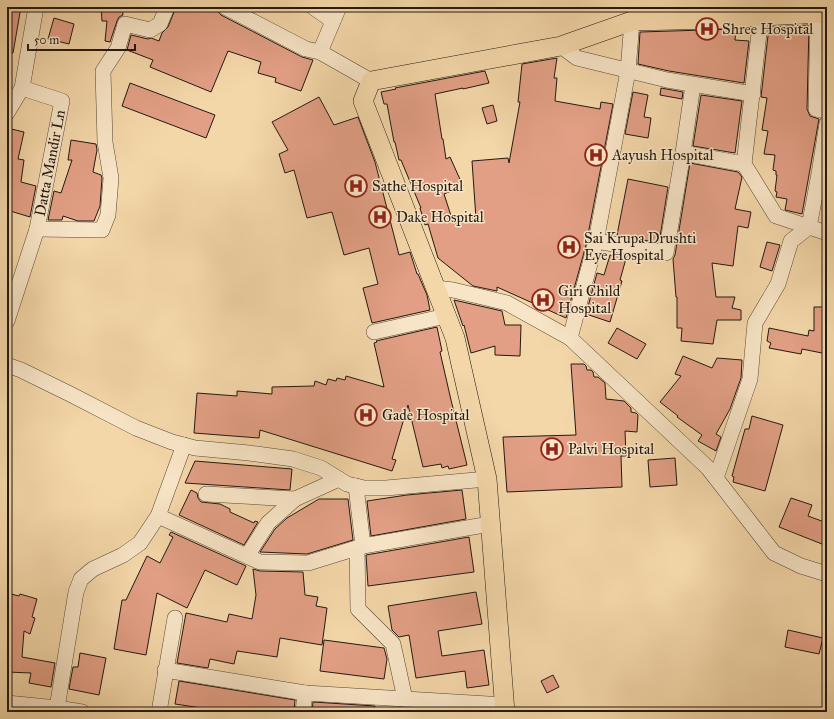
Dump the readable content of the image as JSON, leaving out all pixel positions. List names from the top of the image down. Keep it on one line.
{"streets":{"street":["Datta Mandir Ln"]},"places":{"hospital":["Shree Hospital","Aayush Hospital","Sathe Hospital","Dake Hospital","Sai Krupa Drushti Eye Hospital","Giri Child Hospital","Gade Hospital","Palvi Hospital"]},"scale_bar":"50 m"}
